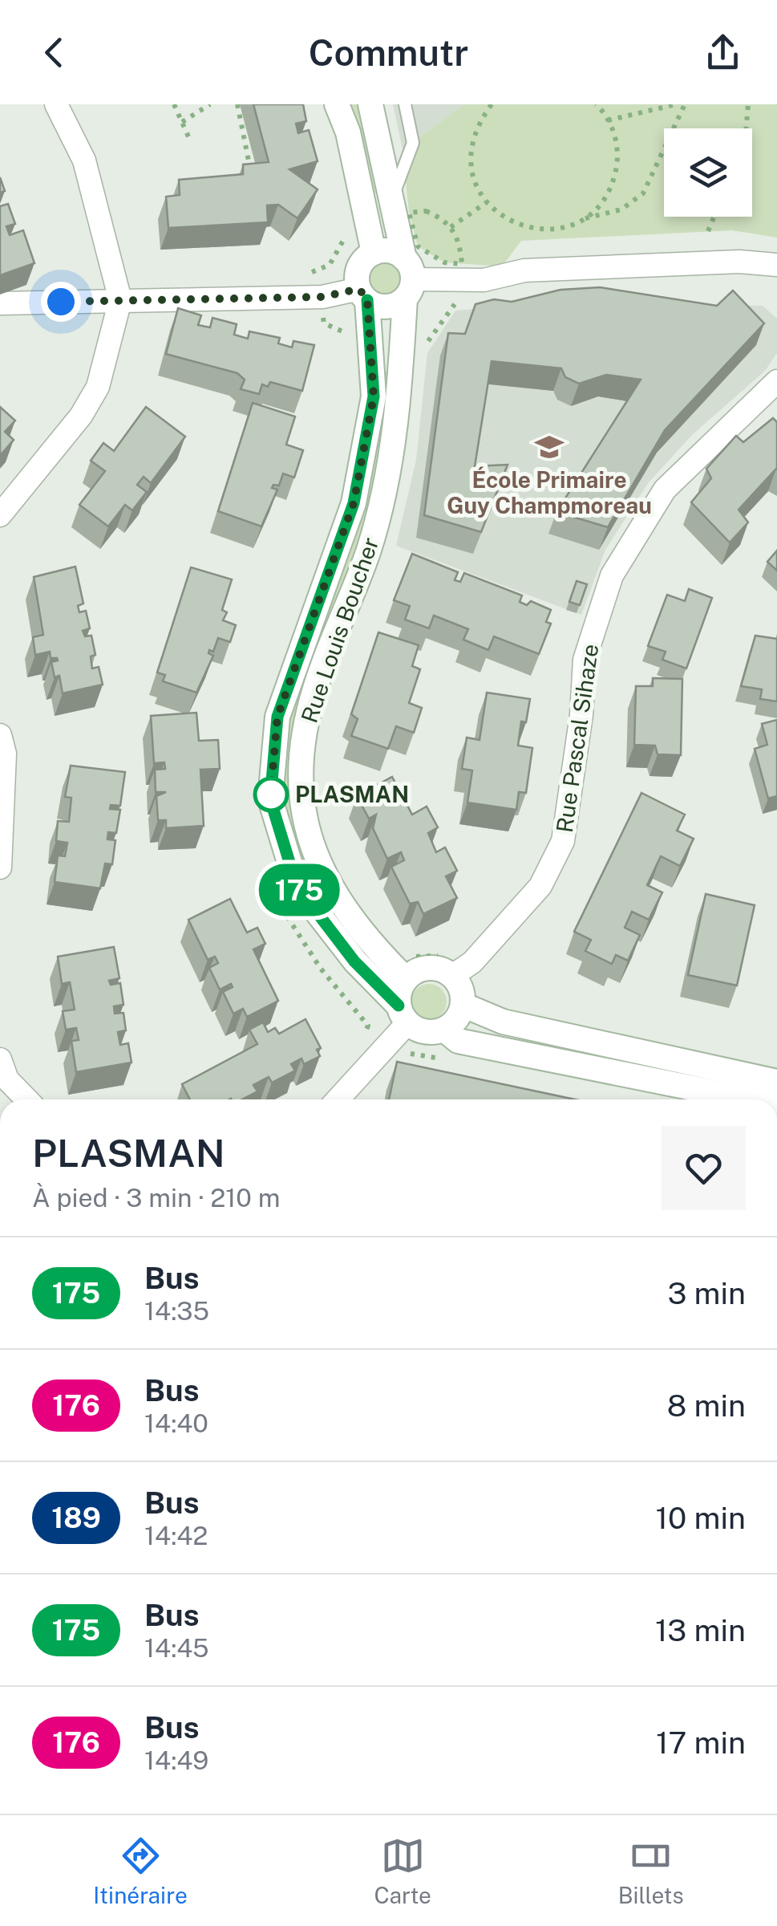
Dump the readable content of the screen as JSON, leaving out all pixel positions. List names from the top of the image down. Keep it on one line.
{"streets":{"main road":["Rue Louis Boucher"],"street":["Rue Pascal Sihaze"]},"crossings":[["Rue Louis Boucher","Rue Pascal Sihaze"]],"places":{"school or university":["École Primaire Guy Champmoreau"],"other":["PLASMAN"]},"lines":["bus line 175"],"page":{"header":"Commutr","on_map":"175","heading":["PLASMAN","À pied · 3 min · 210 m"],"list":[{"mark":"175","name":"Bus","note":"14:35","value":"3 min"},{"mark":"176","name":"Bus","note":"14:40","value":"8 min"},{"mark":"189","name":"Bus","note":"14:42","value":"10 min"},{"mark":"175","name":"Bus","note":"14:45","value":"13 min"},{"mark":"176","name":"Bus","note":"14:49","value":"17 min"}],"tabs":["Itinéraire","Carte","Billets"]}}
